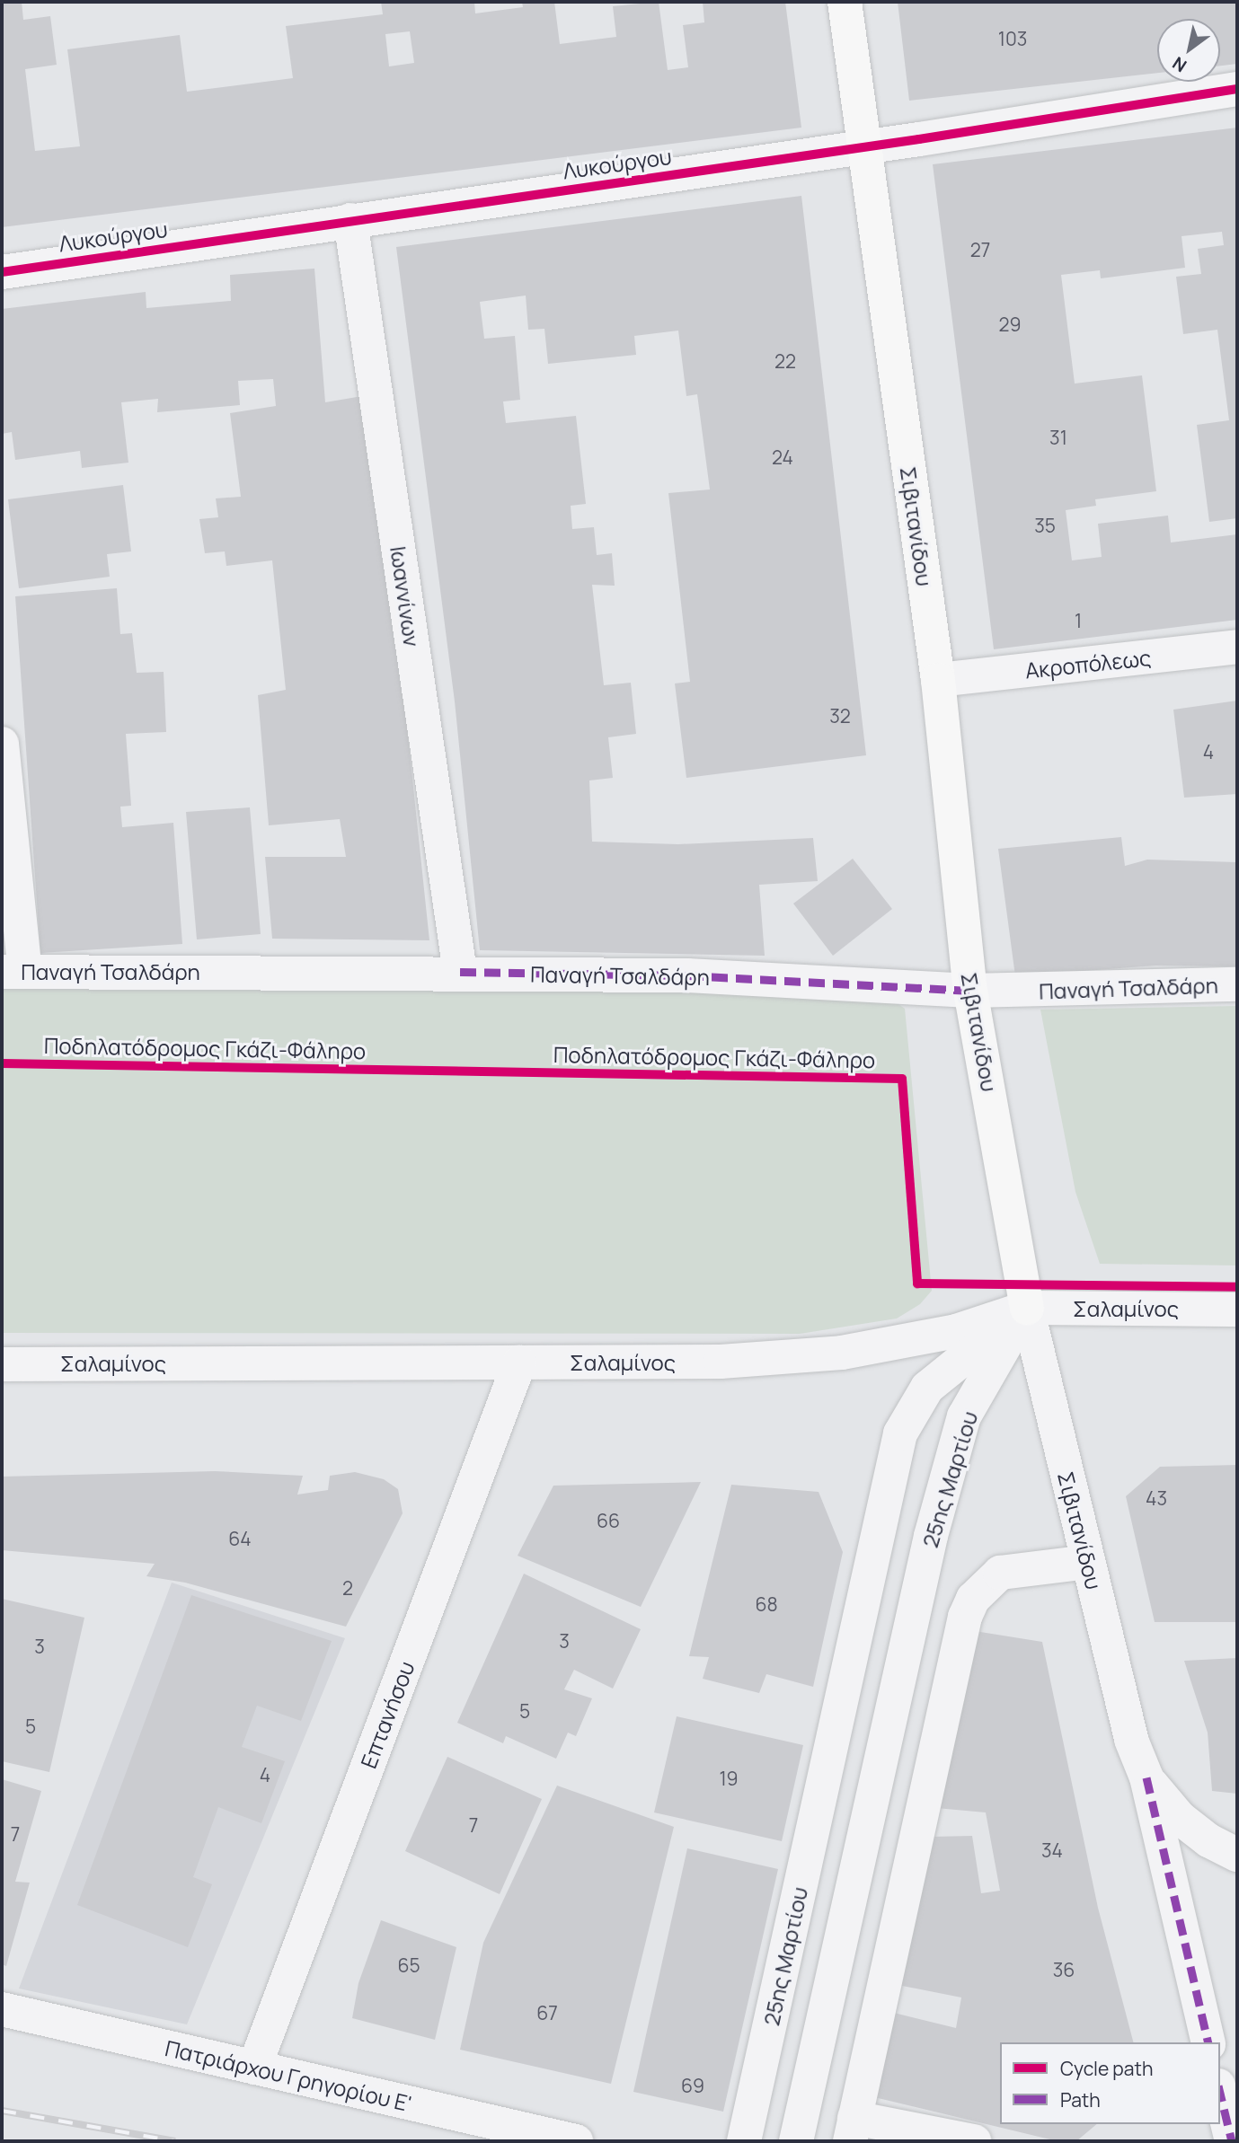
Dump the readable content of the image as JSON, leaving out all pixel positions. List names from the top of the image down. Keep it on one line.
{"streets":{"main road":["Σιβιτανίδου"],"street":["Λυκούργου","Ιωαννίνων","Ακροπόλεως","Παναγή Τσαλδάρη","Σαλαμίνος","25ης Μαρτίου","Επτανήσου","Πατριάρχου Γρηγορίου Ε'"],"cycle path":["Ποδηλατόδρομος Γκάζι-Φάληρο"]},"crossings":[["Λυκούργου","Σιβιτανίδου"],["Λυκούργου","Ιωαννίνων"],["Σιβιτανίδου","Ακροπόλεως"],["Σιβιτανίδου","Παναγή Τσαλδάρη"],["Σιβιτανίδου","Σαλαμίνος"],["Σιβιτανίδου","25ης Μαρτίου"],["Ιωαννίνων","Παναγή Τσαλδάρη"],["Σαλαμίνος","25ης Μαρτίου"],["Σαλαμίνος","Επτανήσου"],["Επτανήσου","Πατριάρχου Γρηγορίου Ε'"]],"house_numbers":["103","27","29","22","31","24","35","1","32","4","43","66","64","2","68","3","3","5","5","4","19","7","7","34","65","36","67","69"],"legend":["Cycle path","Path"],"north":"bottom left"}
